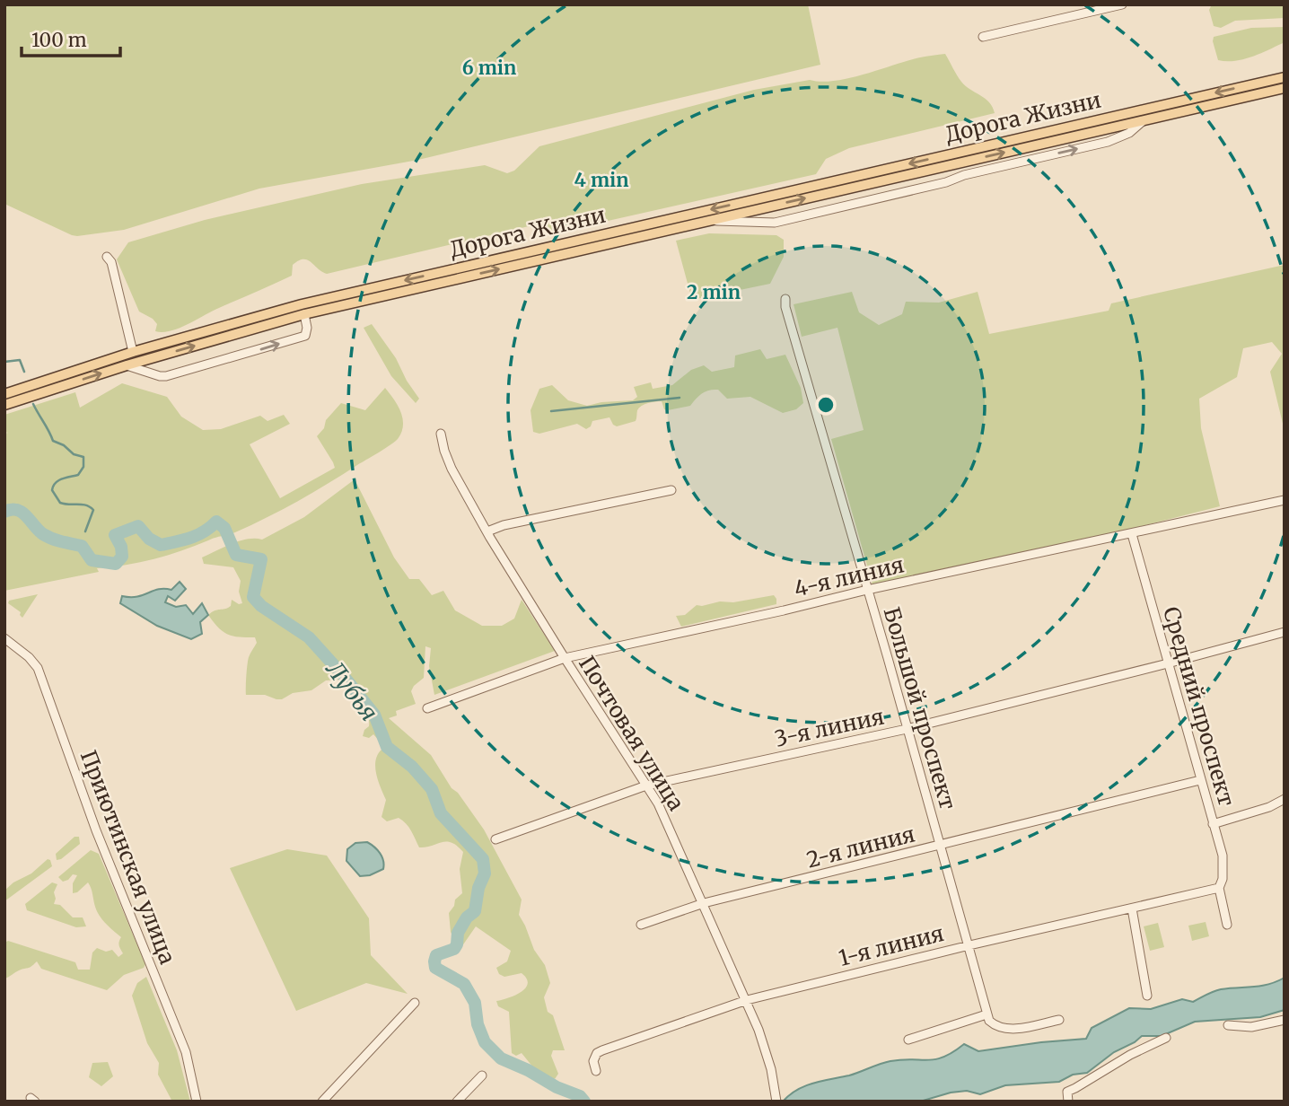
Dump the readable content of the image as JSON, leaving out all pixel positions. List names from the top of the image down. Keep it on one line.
{"streets":{"main road":["Дорога Жизни"],"street":["4-я линия","Средний проспект","Большой проспект","3-я линия","Почтовая улица","2-я линия","Приютинская улица","1-я линия"]},"crossings":[["4-я линия","Средний проспект"],["4-я линия","Большой проспект"],["4-я линия","Почтовая улица"],["Средний проспект","3-я линия"],["Средний проспект","2-я линия"],["Средний проспект","1-я линия"],["Большой проспект","3-я линия"],["Большой проспект","2-я линия"],["Большой проспект","1-я линия"],["3-я линия","Почтовая улица"],["Почтовая улица","2-я линия"],["Почтовая улица","1-я линия"]],"water":["Лубья"],"scale_bar":"100 m","rings":["6 min","4 min","2 min"]}
